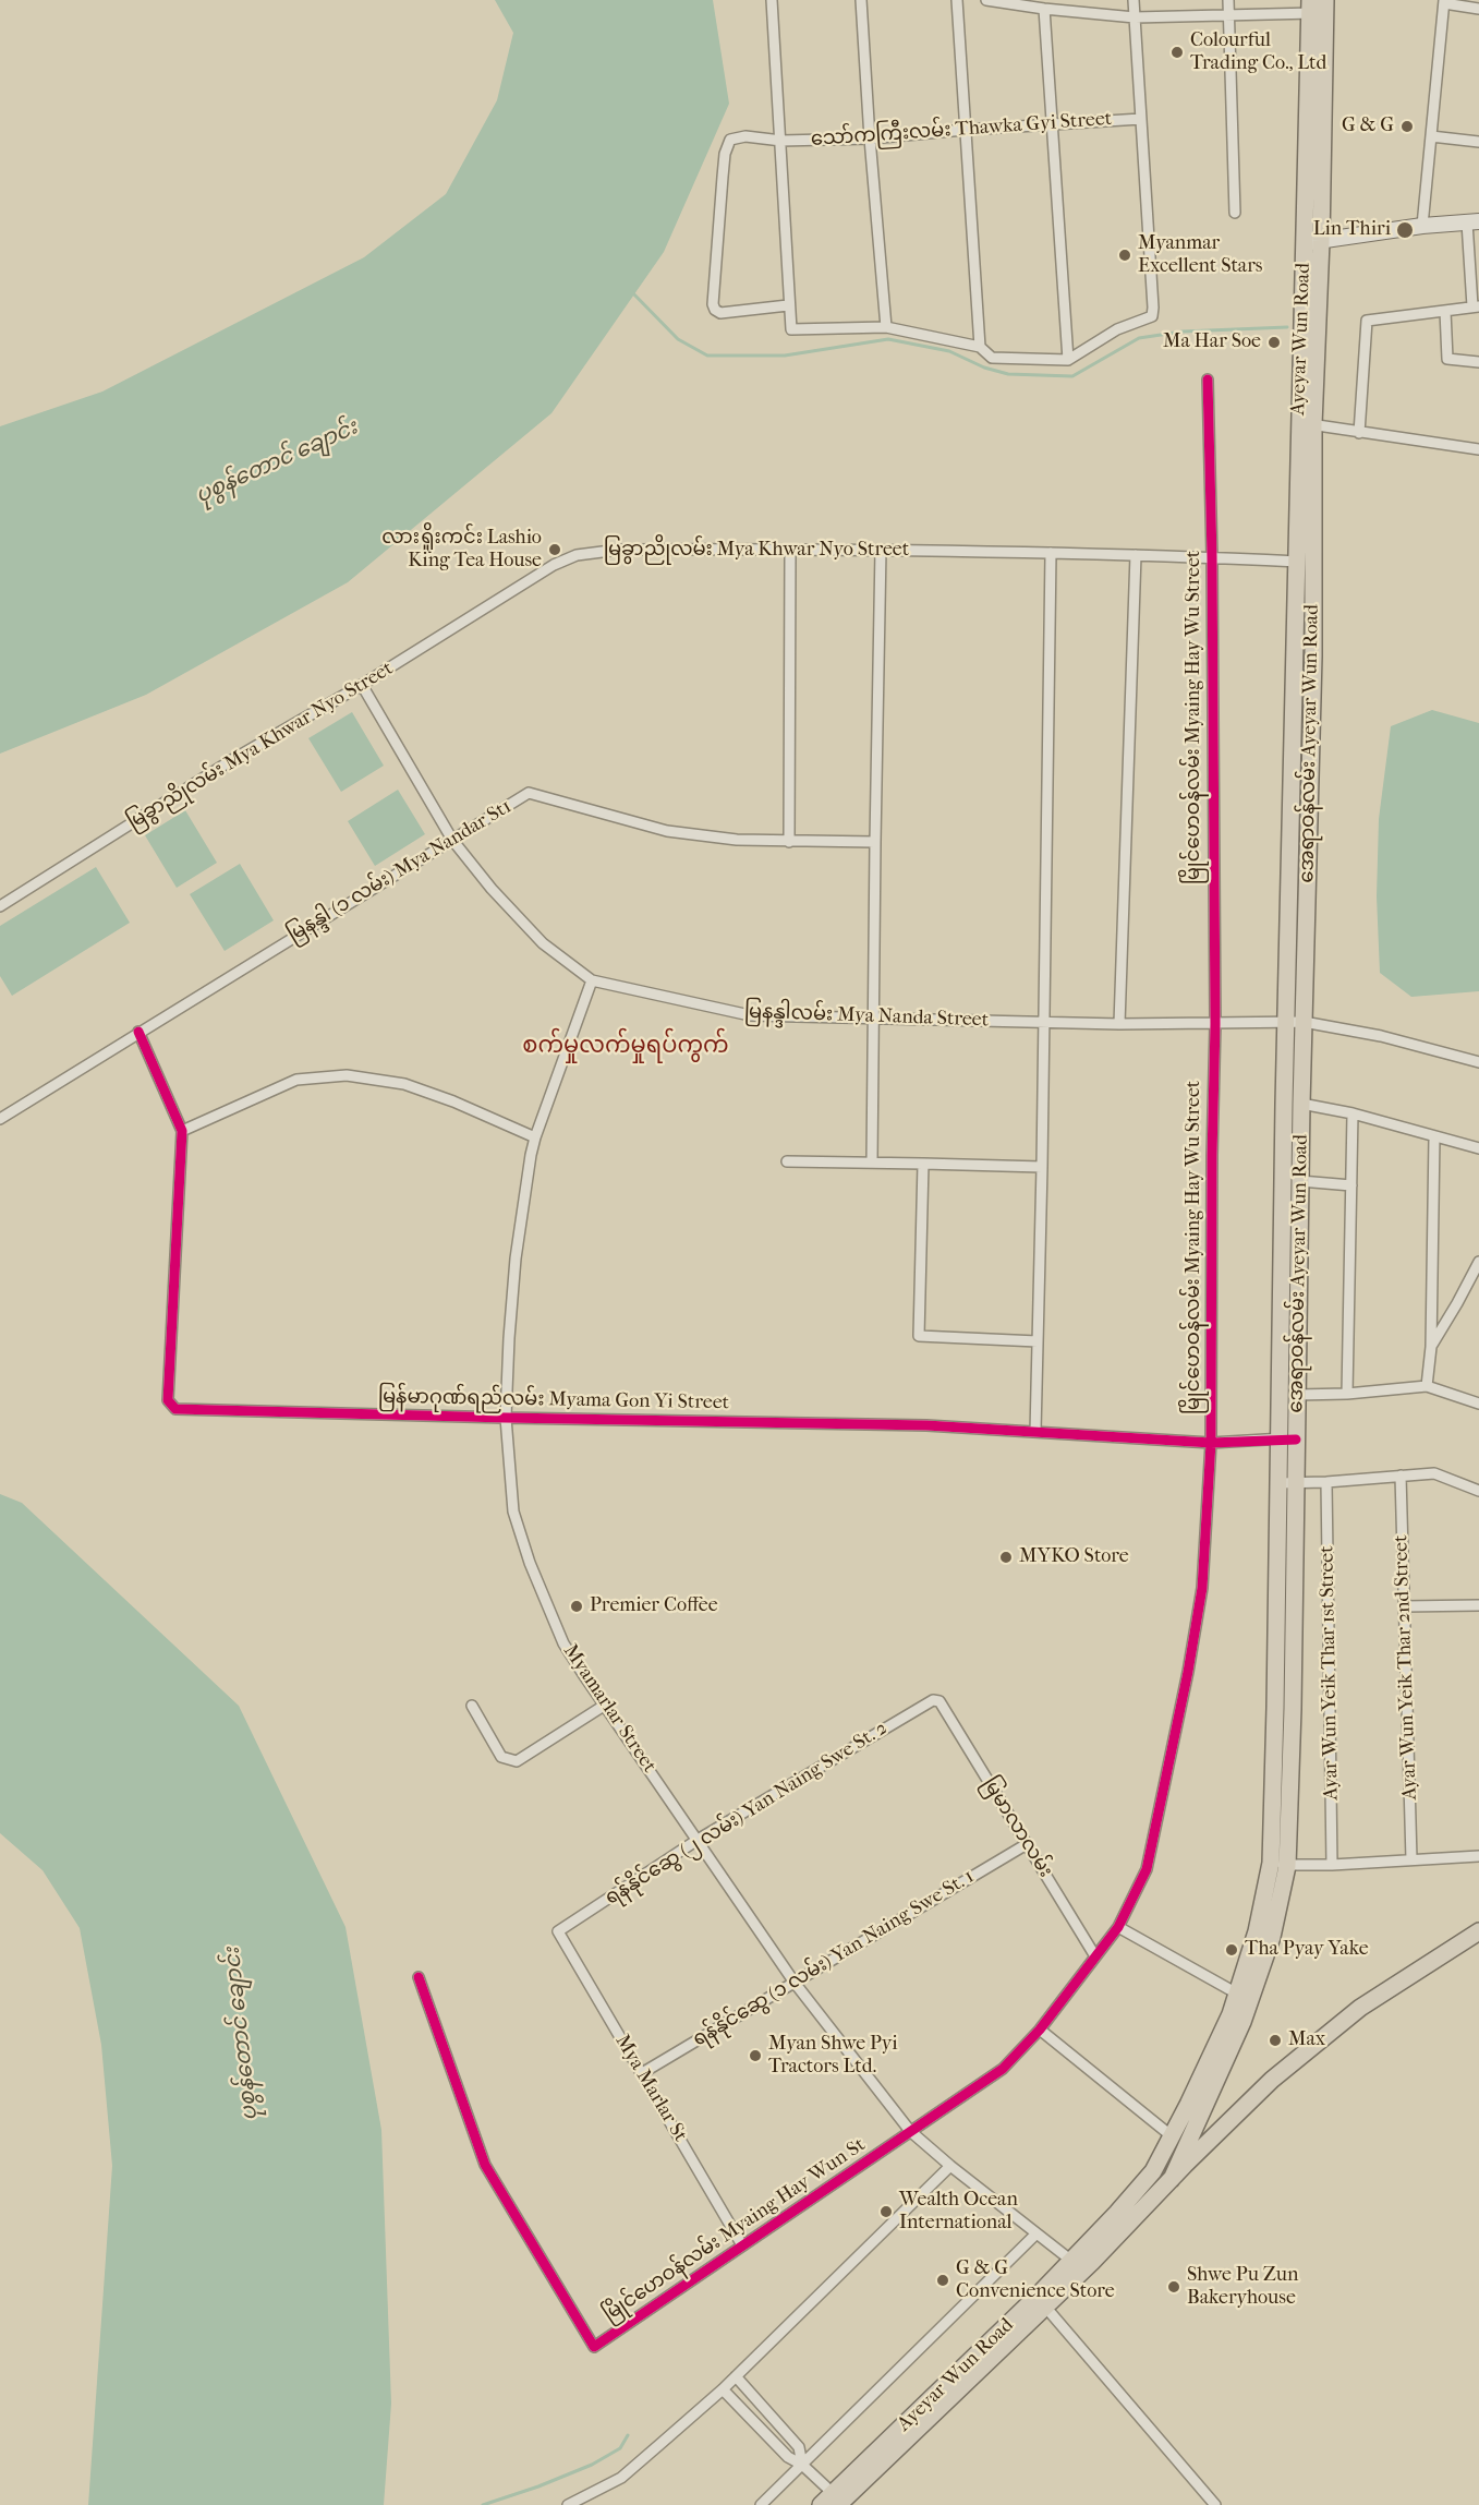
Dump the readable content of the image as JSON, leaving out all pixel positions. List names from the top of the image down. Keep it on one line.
{"streets":{"main road":["Ayeyar Wun Road","အေရာဝန်လမ်း Ayeyar Wun Road"],"street":["သော်ကကြီးလမ်း Thawka Gyi Street","မြခွာညိုလမ်း Mya Khwar Nyo Street","မြိုင်ဟေဝန်လမ်း Myaing Hay Wu Street","မြနန္ဒါ (၁ လမ်း) Mya Nandar St1","မြနန္ဒါလမ်း Mya Nanda Street","မြန်မာဂုဏ်ရည်လမ်း Myama Gon Yi Street","Ayar Wun Yeik Thar 2nd Street","Ayar Wun Yeik Thar 1st Street","Myamarlar Street","ရန်နိုင်ဆွေ (၂ လမ်း) Yan Naing Swe St. 2","မြမာလာလမ်း","ရန်နိုင်ဆွေ (၁ လမ်း) Yan Naing Swe St. 1","Mya Marlar St","မြိုင်ဟေဝန်လမ်း Myaing Hay Wun St"]},"crossings":[["Ayeyar Wun Road","မြခွာညိုလမ်း Mya Khwar Nyo Street"],["Ayeyar Wun Road","အေရာဝန်လမ်း Ayeyar Wun Road"],["Ayeyar Wun Road","Myamarlar Street"],["မြခွာညိုလမ်း Mya Khwar Nyo Street","မြိုင်ဟေဝန်လမ်း Myaing Hay Wu Street"],["မြခွာညိုလမ်း Mya Khwar Nyo Street","အေရာဝန်လမ်း Ayeyar Wun Road"],["မြခွာညိုလမ်း Mya Khwar Nyo Street","မြနန္ဒါလမ်း Mya Nanda Street"],["မြိုင်ဟေဝန်လမ်း Myaing Hay Wu Street","မြနန္ဒါလမ်း Mya Nanda Street"],["မြိုင်ဟေဝန်လမ်း Myaing Hay Wu Street","မြန်မာဂုဏ်ရည်လမ်း Myama Gon Yi Street"],["မြိုင်ဟေဝန်လမ်း Myaing Hay Wu Street","Myamarlar Street"],["မြိုင်ဟေဝန်လမ်း Myaing Hay Wu Street","မြမာလာလမ်း"],["မြိုင်ဟေဝန်လမ်း Myaing Hay Wu Street","မြိုင်ဟေဝန်လမ်း Myaing Hay Wun St"],["အေရာဝန်လမ်း Ayeyar Wun Road","မြနန္ဒါလမ်း Mya Nanda Street"],["အေရာဝန်လမ်း Ayeyar Wun Road","မြန်မာဂုဏ်ရည်လမ်း Myama Gon Yi Street"],["မြနန္ဒါ (၁ လမ်း) Mya Nandar St1","မြနန္ဒါလမ်း Mya Nanda Street"],["မြနန္ဒါလမ်း Mya Nanda Street","Myamarlar Street"],["မြန်မာဂုဏ်ရည်လမ်း Myama Gon Yi Street","Myamarlar Street"],["Myamarlar Street","ရန်နိုင်ဆွေ (၂ လမ်း) Yan Naing Swe St. 2"],["Myamarlar Street","ရန်နိုင်ဆွေ (၁ လမ်း) Yan Naing Swe St. 1"],["Myamarlar Street","မြိုင်ဟေဝန်လမ်း Myaing Hay Wun St"],["ရန်နိုင်ဆွေ (၂ လမ်း) Yan Naing Swe St. 2","မြမာလာလမ်း"],["ရန်နိုင်ဆွေ (၂ လမ်း) Yan Naing Swe St. 2","Mya Marlar St"],["မြမာလာလမ်း","ရန်နိုင်ဆွေ (၁ လမ်း) Yan Naing Swe St. 1"],["ရန်နိုင်ဆွေ (၁ လမ်း) Yan Naing Swe St. 1","Mya Marlar St"],["Mya Marlar St","မြိုင်ဟေဝန်လမ်း Myaing Hay Wun St"]],"districts":["စက်မှုလက်မှုရပ်ကွက်"],"water":["ပုစွန်တောင် ချောင်း"],"places":["Colourful Trading Co., Ltd","G & G","Lin Thiri","Myanmar Excellent Stars","Ma Har Soe","လားရှိုးကင်း Lashio King Tea House","MYKO Store","Premier Coffee","Tha Pyay Yake","Max","Myan Shwe Pyi Tractors Ltd.","Wealth Ocean International","G & G Convenience Store","Shwe Pu Zun Bakeryhouse"]}
